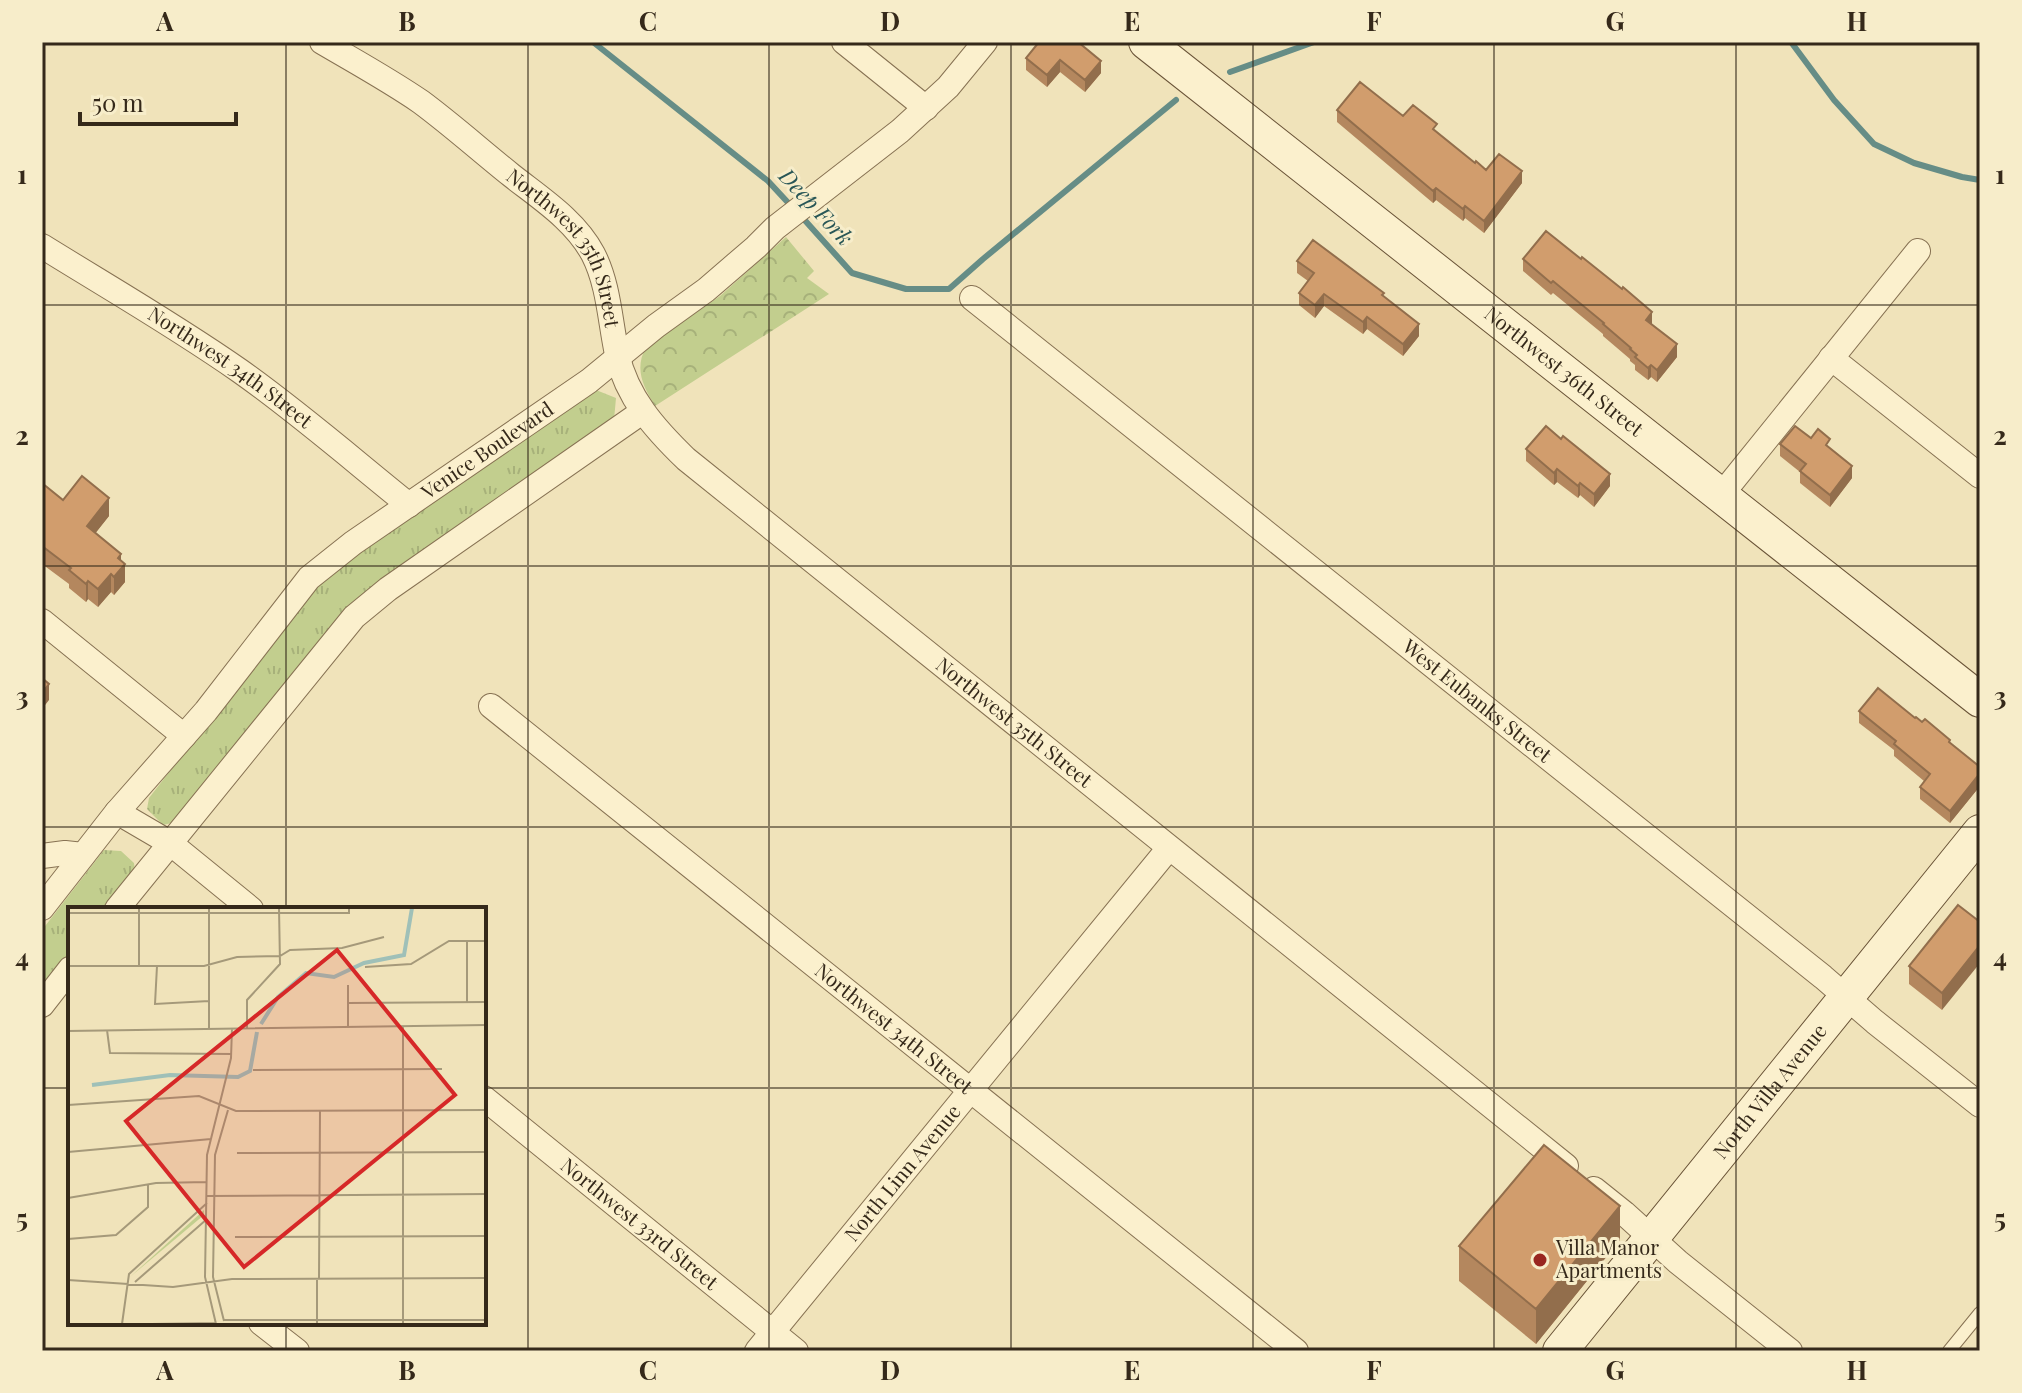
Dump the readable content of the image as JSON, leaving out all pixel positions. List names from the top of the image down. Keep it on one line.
{"streets":{"street":["Northwest 35th Street","Northwest 34th Street","Northwest 36th Street","Venice Boulevard","West Eubanks Street","North Villa Avenue","North Linn Avenue","Northwest 33rd Street"]},"crossings":[["Northwest 35th Street","Venice Boulevard"],["Northwest 35th Street","North Villa Avenue"],["Northwest 35th Street","North Linn Avenue"],["Northwest 34th Street","Venice Boulevard"],["Northwest 34th Street","North Linn Avenue"],["West Eubanks Street","North Villa Avenue"],["North Linn Avenue","Northwest 33rd Street"]],"water":["Deep Fork"],"places":["Villa Manor Apartments"],"scale_bar":"50 m","grid":{"columns":["A","B","C","D","E","F","G","H"],"rows":["1","2","3","4","5"]}}
